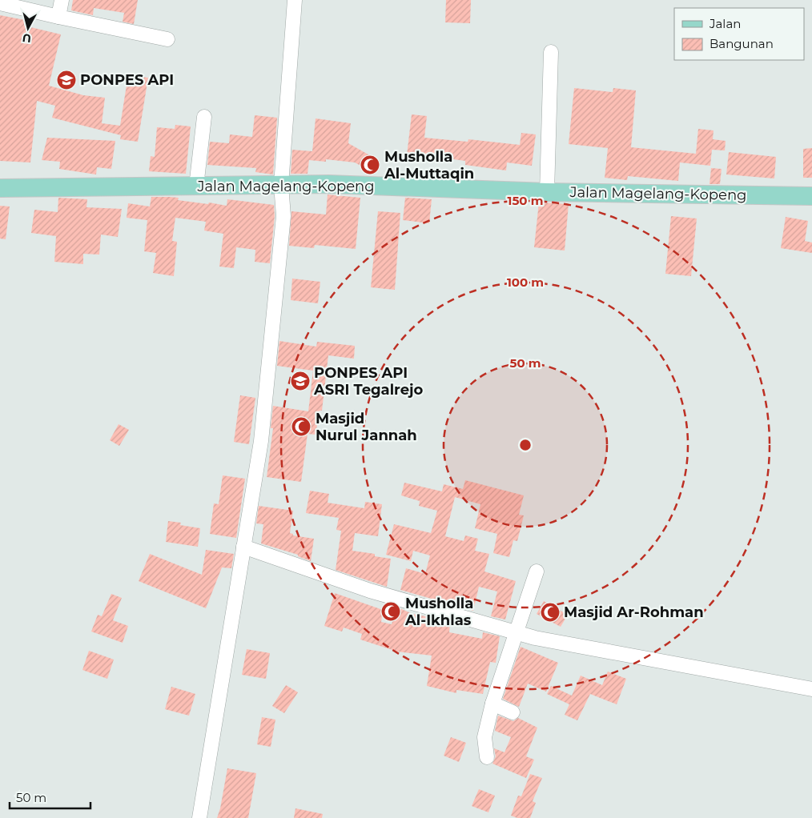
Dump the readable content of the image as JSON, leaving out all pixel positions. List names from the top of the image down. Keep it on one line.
{"streets":{"main road":["Jalan Magelang-Kopeng"]},"places":{"school or university":["PONPES API","PONPES API ASRI Tegalrejo"],"mosque":["Musholla Al-Muttaqin","Masjid Nurul Jannah","Musholla Al-Ikhlas","Masjid Ar-Rohman"]},"legend":["Jalan","Bangunan"],"scale_bar":"50 m","north":"bottom","rings":["150 m","100 m","50 m"]}
